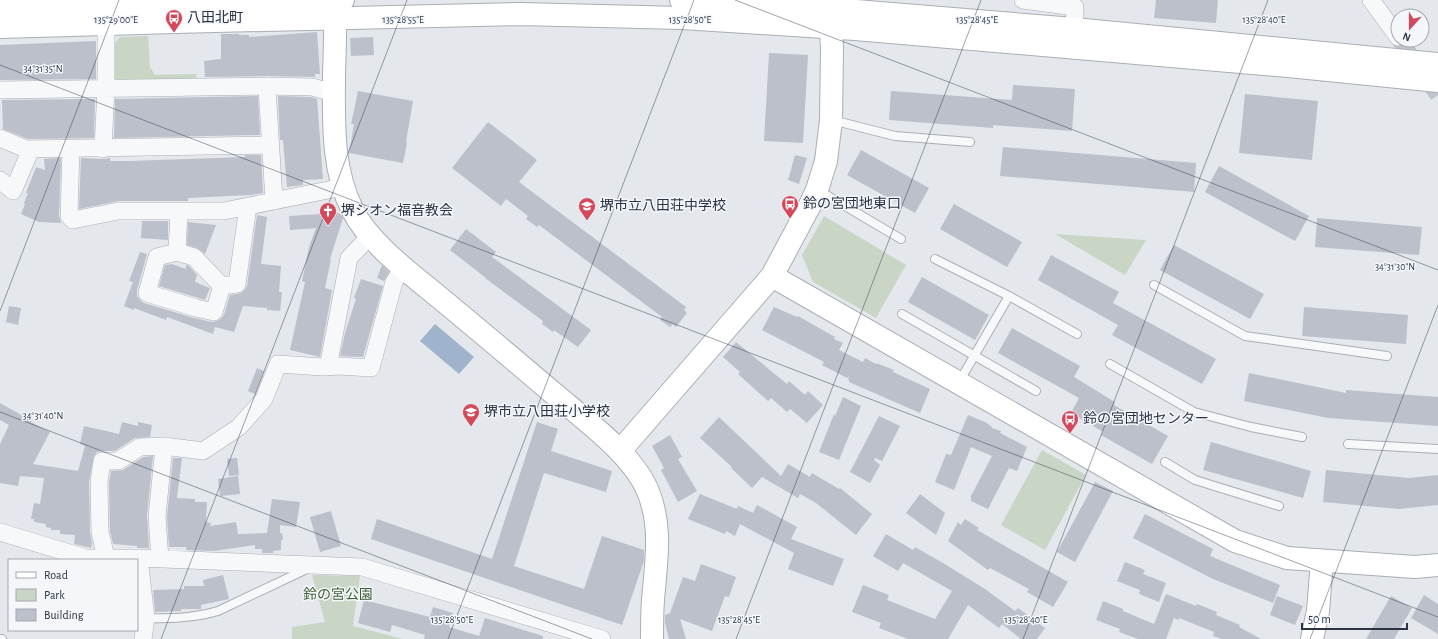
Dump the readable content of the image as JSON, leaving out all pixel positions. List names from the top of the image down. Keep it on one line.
{"parks":["鈴の宮公園"],"places":{"bus stop":["八田北町","鈴の宮団地東口","鈴の宮団地センター"],"school or university":["堺市立八田荘中学校","堺市立八田荘小学校"],"church":["堺シオン福音教会"]},"legend":["Road","Park","Building"],"scale_bar":"50 m","north":"bottom","coordinates":["135°28'55\"E","135°28'50\"E","135°28'45\"E","135°28'40\"E","135°29'00\"E","34°31'35\"N","34°31'30\"N","34°31'40\"N"]}
